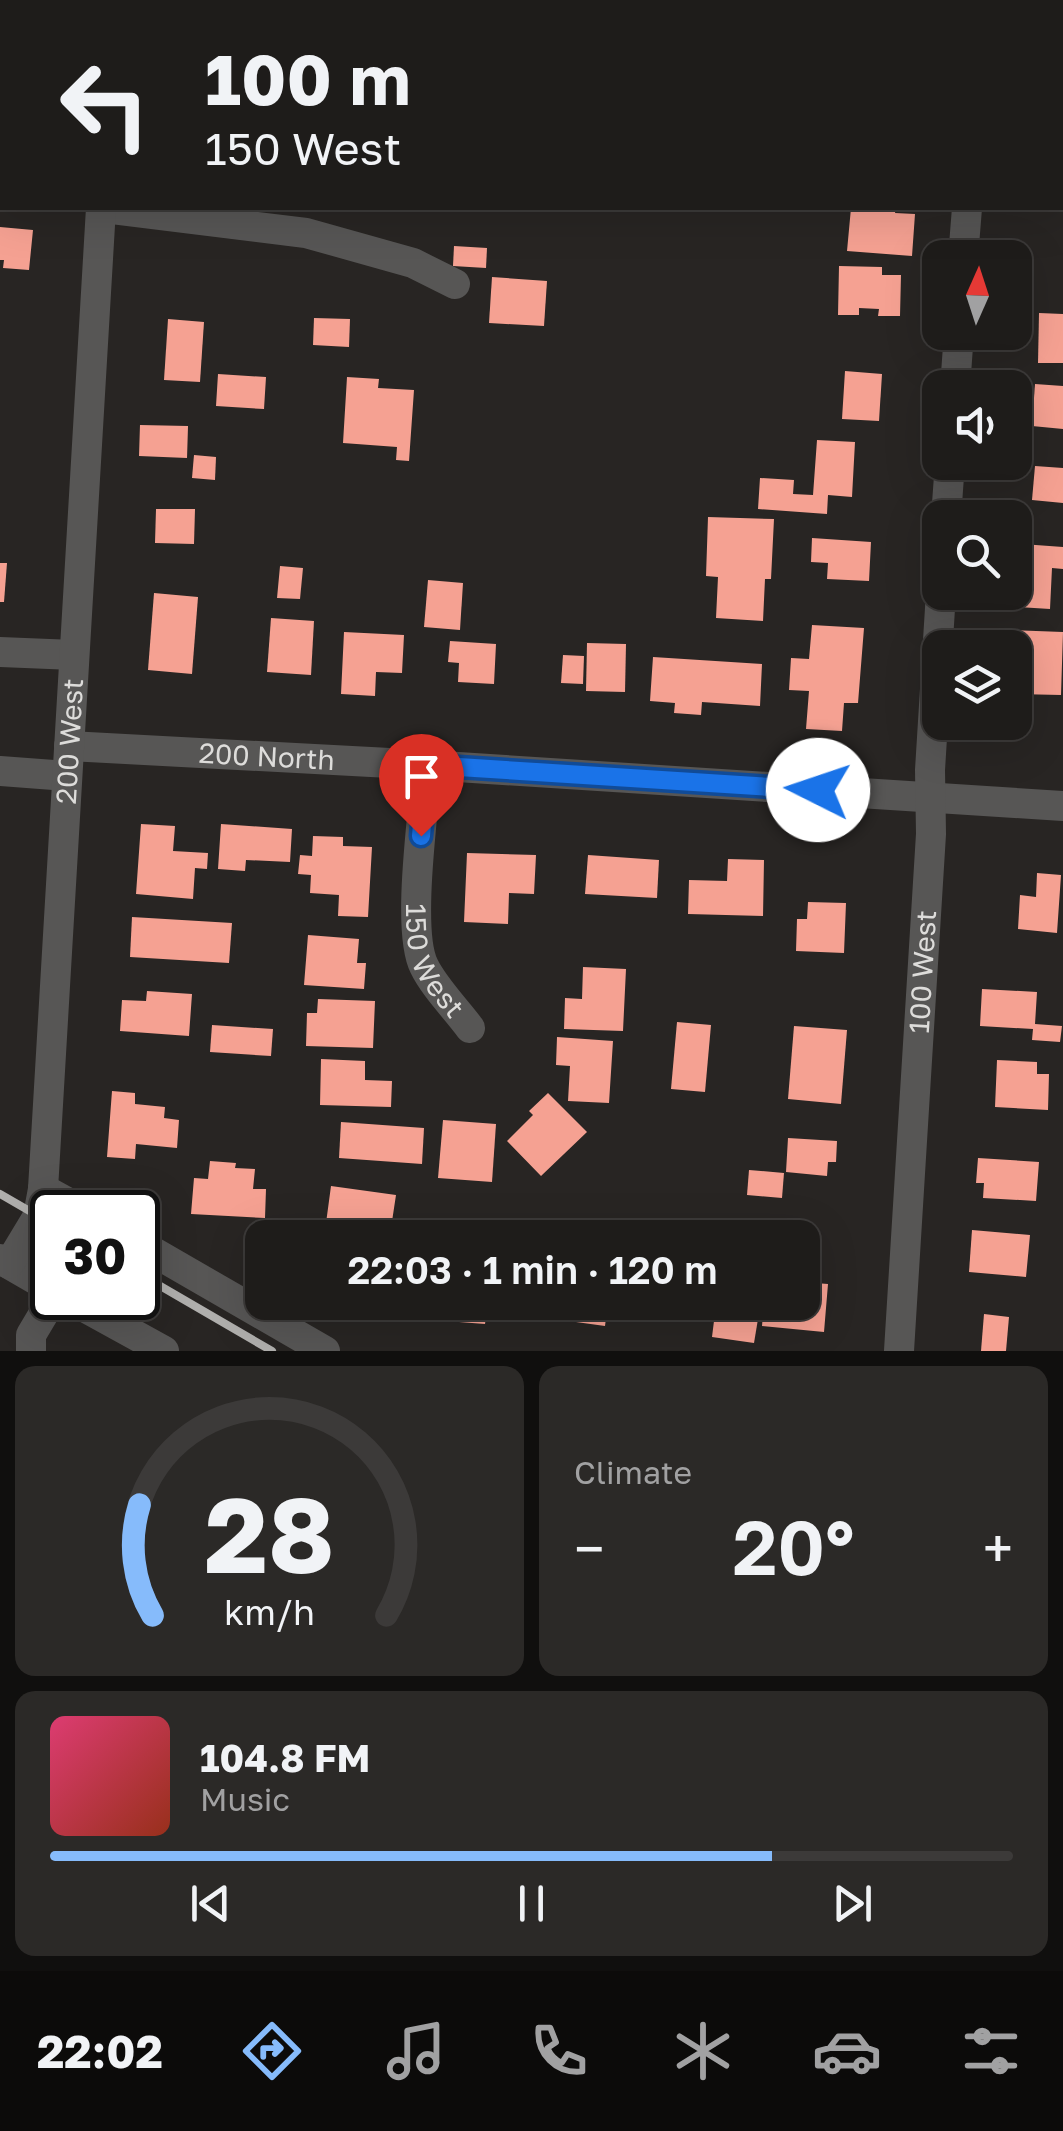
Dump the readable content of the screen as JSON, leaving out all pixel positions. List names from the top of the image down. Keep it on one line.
{"streets":{"street":["200 West","200 North","150 West","100 West"]},"crossings":[["200 West","200 North"],["200 North","150 West"],["200 North","100 West"]],"north":"top","page":{"turn":["100 m","150 West"],"limit":"30","trip":"22:03 · 1 min · 120 m","tile":"Climate","heat":["−","20°","+"],"song":["104.8 FM","Music"],"tabs":"22:02","gauge":["28","km/h"]}}
